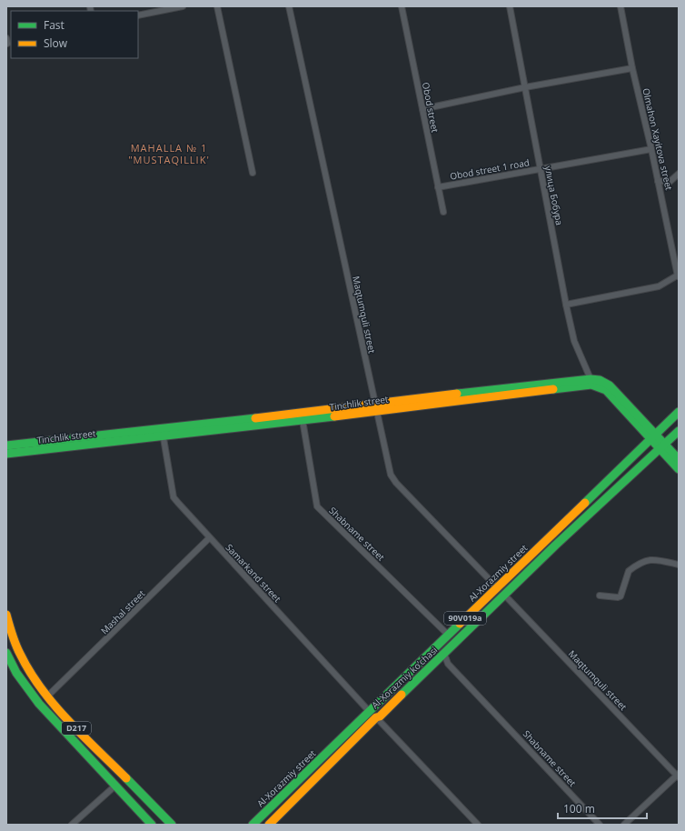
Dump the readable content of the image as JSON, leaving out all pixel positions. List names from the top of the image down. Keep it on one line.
{"streets":{"main road":["Tinchlik street","Al-Xorazmiy street","90V019a","Al-Xorazmiy ko’chasi","D217"],"street":["Obod street","Olmahon Xayitova street","Obod street 1 road","улица Бобура","Maqtumquli street","Shabname street","Samarkand street","Mashal street"]},"crossings":[["Obod street","Obod street 1 road"],["Olmahon Xayitova street","Obod street 1 road"],["Obod street 1 road","улица Бобура"],["улица Бобура","Tinchlik street"],["Maqtumquli street","Tinchlik street"],["Maqtumquli street","Al-Xorazmiy street"],["Maqtumquli street","Al-Xorazmiy ko’chasi"],["Tinchlik street","Shabname street"],["Tinchlik street","Samarkand street"],["Tinchlik street","Al-Xorazmiy street"],["Tinchlik street","90V019a"],["Tinchlik street","Al-Xorazmiy ko’chasi"],["Shabname street","Al-Xorazmiy street"],["Shabname street","Al-Xorazmiy ko’chasi"],["Samarkand street","Al-Xorazmiy street"],["Samarkand street","Mashal street"],["Mashal street","D217"],["90V019a","Al-Xorazmiy ko’chasi"]],"districts":["MAHALLA № 1 \"MUSTAQILLIK'"],"legend":["Fast","Slow"],"scale_bar":"100 m"}
